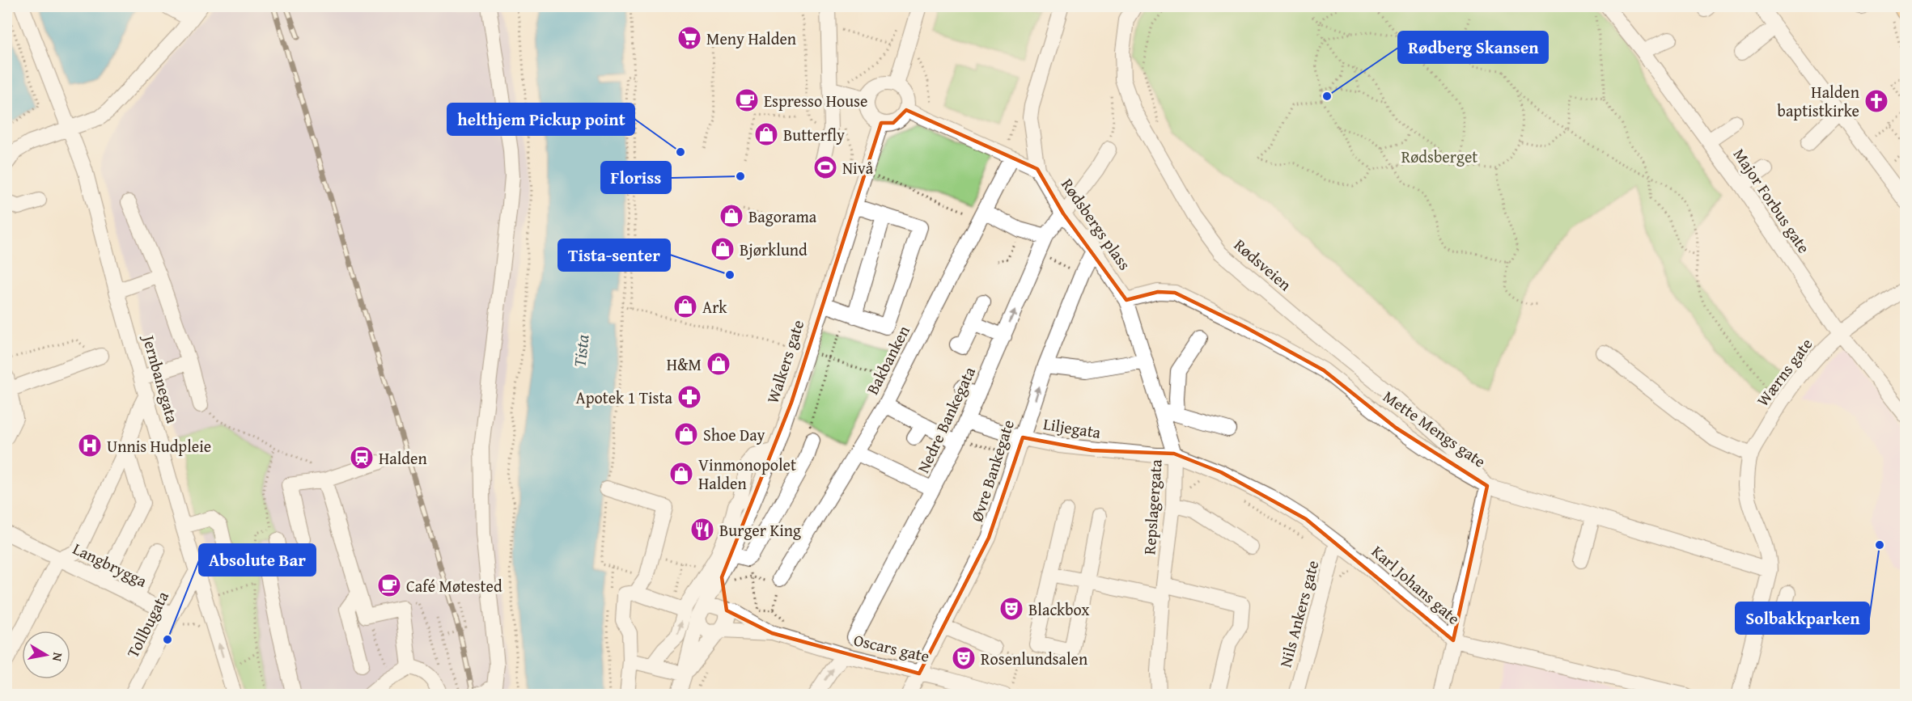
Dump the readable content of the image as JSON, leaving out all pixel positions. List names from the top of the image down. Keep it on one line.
{"streets":{"street":["Major Forbus gate","Rødsbergs plass","Rødsveien","Bakbanken","Walkers gate","Wærns gate","Jernbanegata","Nedre Bankegata","Liljegata","Mette Mengs gate","Øvre Bankegate","Repslagergata","Langbrygga","Karl Johans gate","Nils Ankers gate","Tollbugata","Oscars gate"]},"crossings":[["Major Forbus gate","Wærns gate"],["Rødsbergs plass","Nedre Bankegata"],["Rødsbergs plass","Mette Mengs gate"],["Rødsbergs plass","Øvre Bankegate"],["Rødsbergs plass","Repslagergata"],["Rødsveien","Mette Mengs gate"],["Wærns gate","Mette Mengs gate"],["Jernbanegata","Tollbugata"],["Nedre Bankegata","Liljegata"],["Liljegata","Øvre Bankegate"],["Liljegata","Repslagergata"],["Liljegata","Karl Johans gate"],["Mette Mengs gate","Repslagergata"],["Øvre Bankegate","Oscars gate"],["Repslagergata","Karl Johans gate"],["Langbrygga","Tollbugata"],["Karl Johans gate","Nils Ankers gate"]],"water":["Tista"],"parks":["Rødsberget"],"places":{"supermarket":["Meny Halden"],"other":["Rødberg Skansen","helthjem Pickup point","Floriss","Tista-senter","Solbakkparken","Absolute Bar"],"cafe":["Espresso House","Café Møtested"],"church":["Halden baptistkirke"],"shop":["Butterfly","Bagorama","Bjørklund","Ark","H&M","Shoe Day","Vinmonopolet Halden"],"sports":["Nivå"],"pharmacy":["Apotek 1 Tista"],"hospital":["Unnis Hudpleie"],"station":["Halden"],"restaurant":["Burger King"],"theatre":["Blackbox","Rosenlundsalen"]},"north":"right"}
